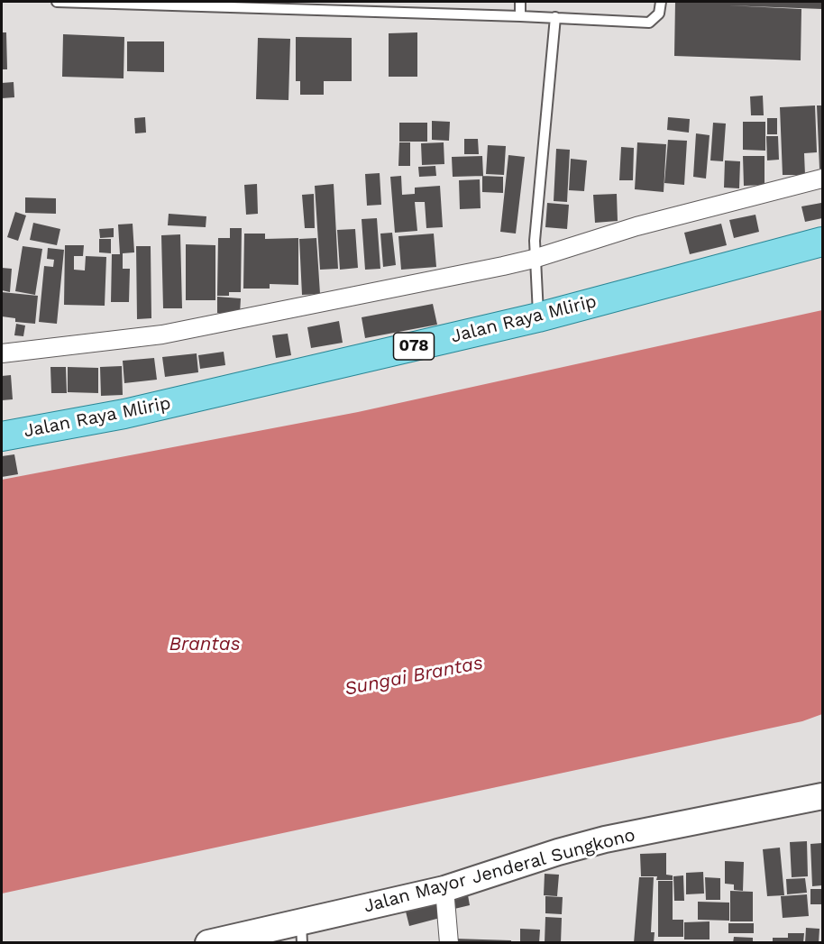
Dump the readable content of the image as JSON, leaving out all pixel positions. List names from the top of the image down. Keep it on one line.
{"streets":{"main road":["Jalan Raya Mlirip","078","Jalan Mayor Jenderal Sungkono"]},"water":["Brantas","Sungai Brantas"]}
